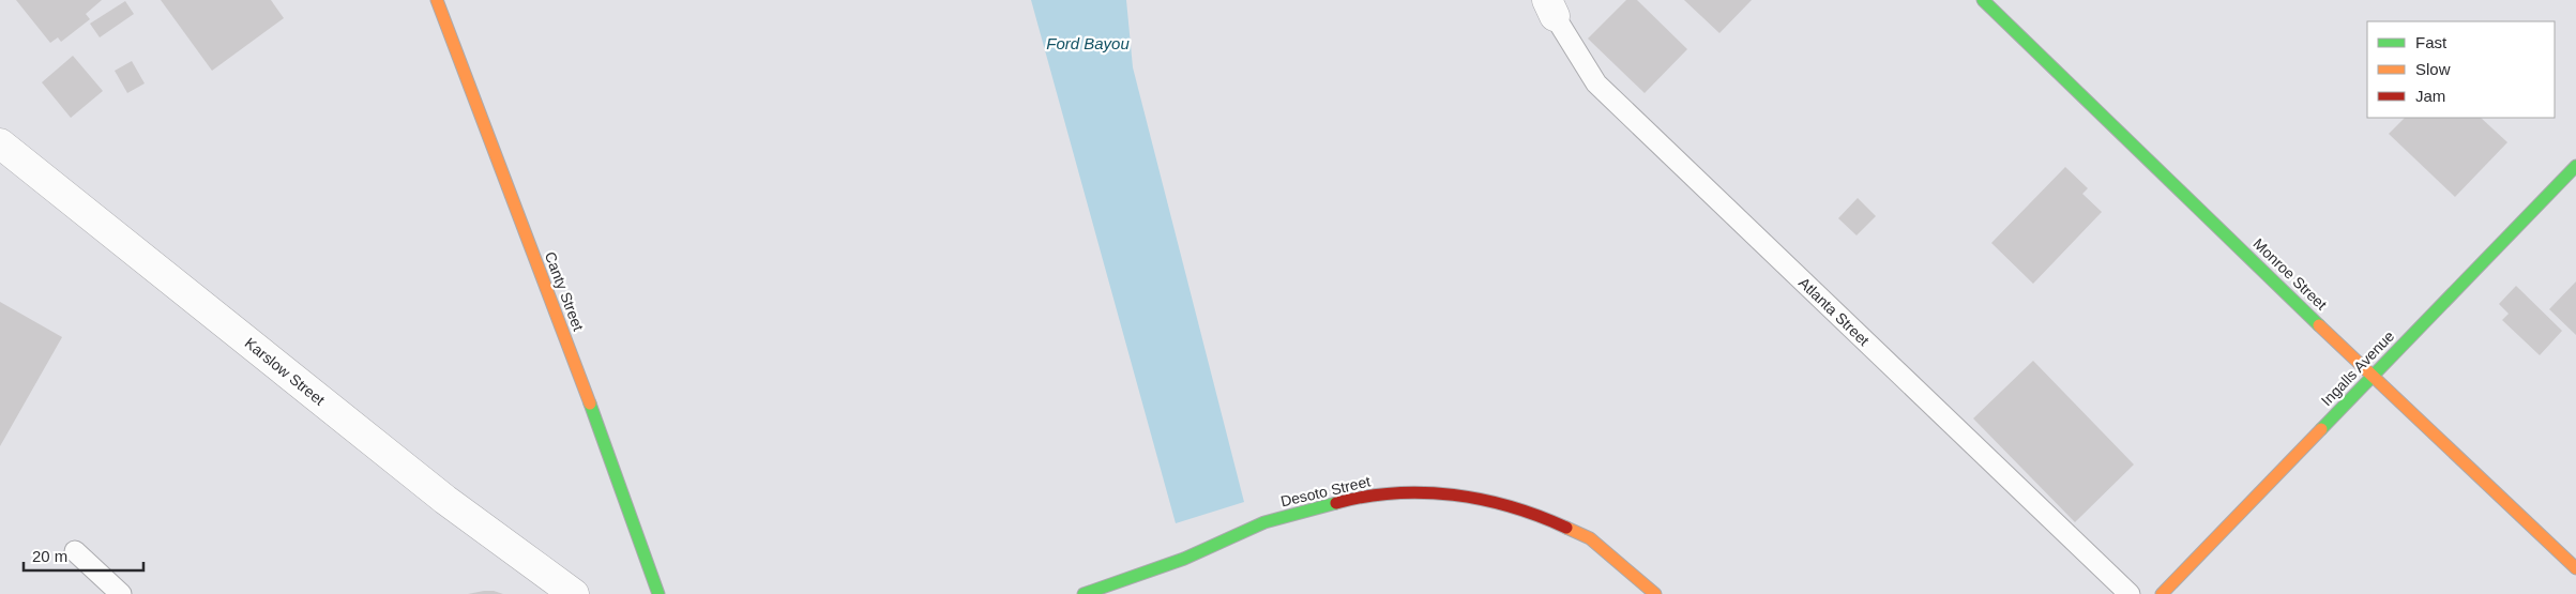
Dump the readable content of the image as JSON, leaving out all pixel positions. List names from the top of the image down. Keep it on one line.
{"streets":{"street":["Monroe Street","Canty Street","Ingalls Avenue","Karslow Street","Desoto Street"],"lane":["Atlanta Street"]},"crossings":[["Monroe Street","Ingalls Avenue"]],"water":["Ford Bayou"],"legend":["Fast","Slow","Jam"],"scale_bar":"20 m"}
